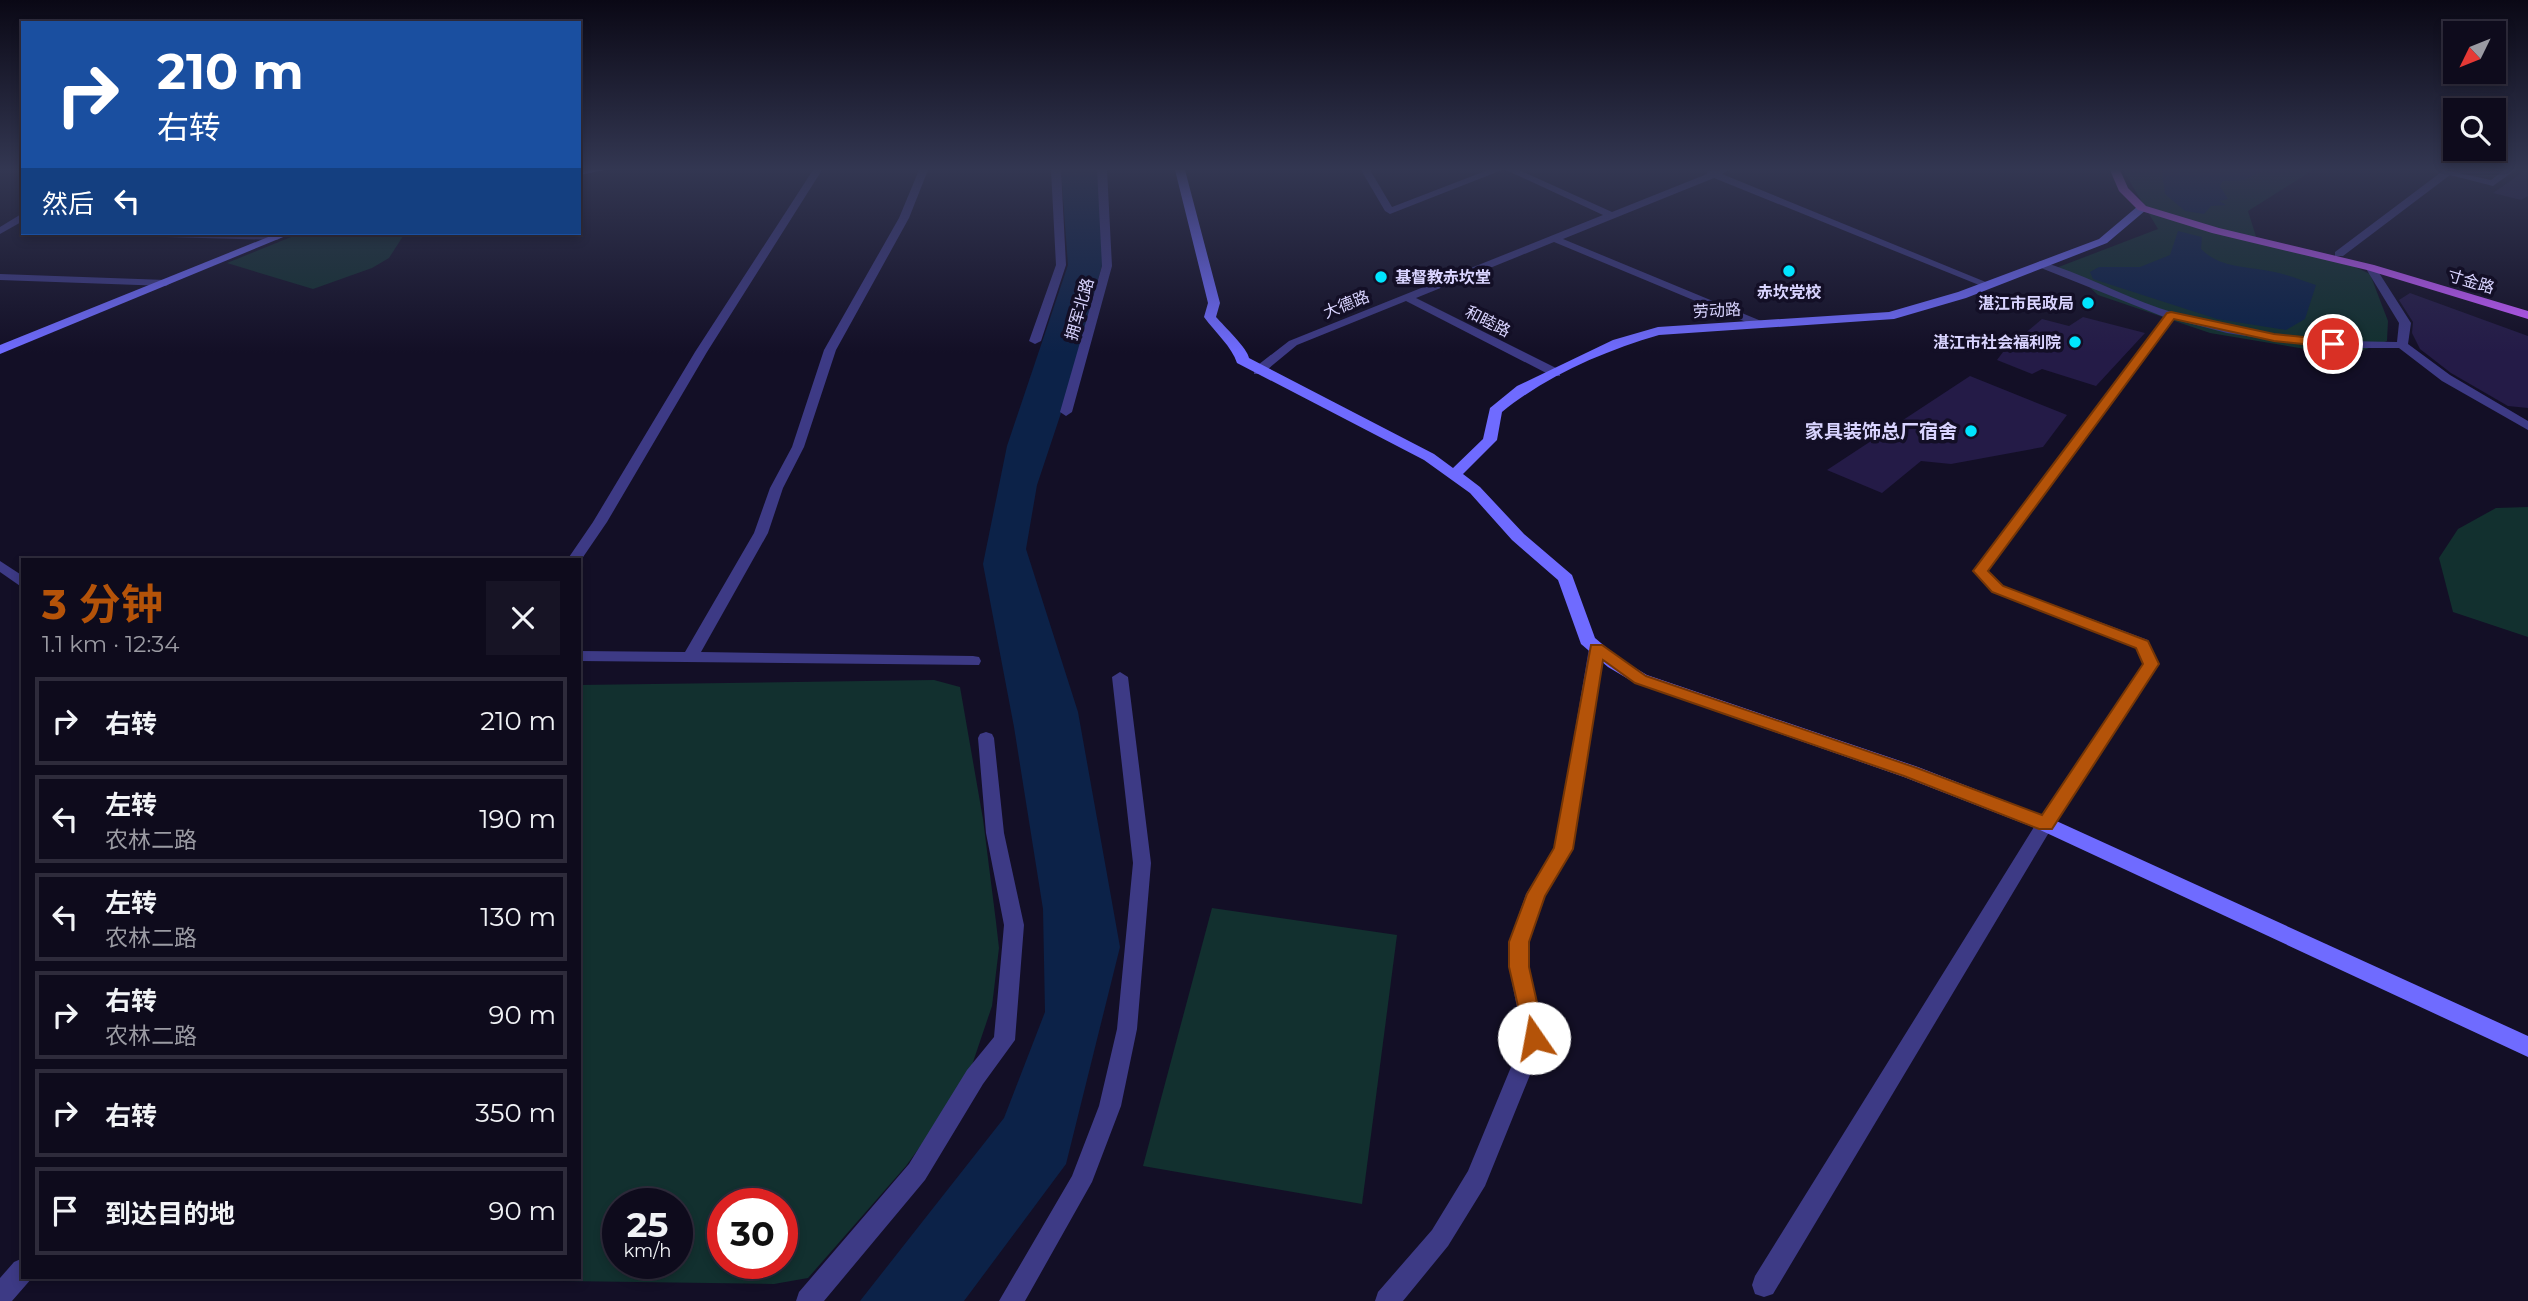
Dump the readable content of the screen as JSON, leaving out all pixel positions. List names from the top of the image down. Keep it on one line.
{"streets":{"main road":["寸金路"],"street":["大德路","拥军北路","劳动路","和睦路"]},"crossings":[["大德路","和睦路"],["劳动路","和睦路"]],"places":["赤坎党校","基督教赤坎堂","湛江市民政局","湛江市社会福利院","家具装饰总厂宿舍"],"north":"bottom left","page":{"turn":["210 m","右转"],"then":"然后","heading":["3 分钟","1.1 km · 12:34"],"list":[{"name":"右转","value":"210 m"},{"name":"左转","note":"农林二路","value":"190 m"},{"name":"左转","note":"农林二路","value":"130 m"},{"name":"右转","note":"农林二路","value":"90 m"},{"name":"右转","value":"350 m"},{"name":"到达目的地","value":"90 m"}],"speed":"25 km/h","limit":"30"}}
